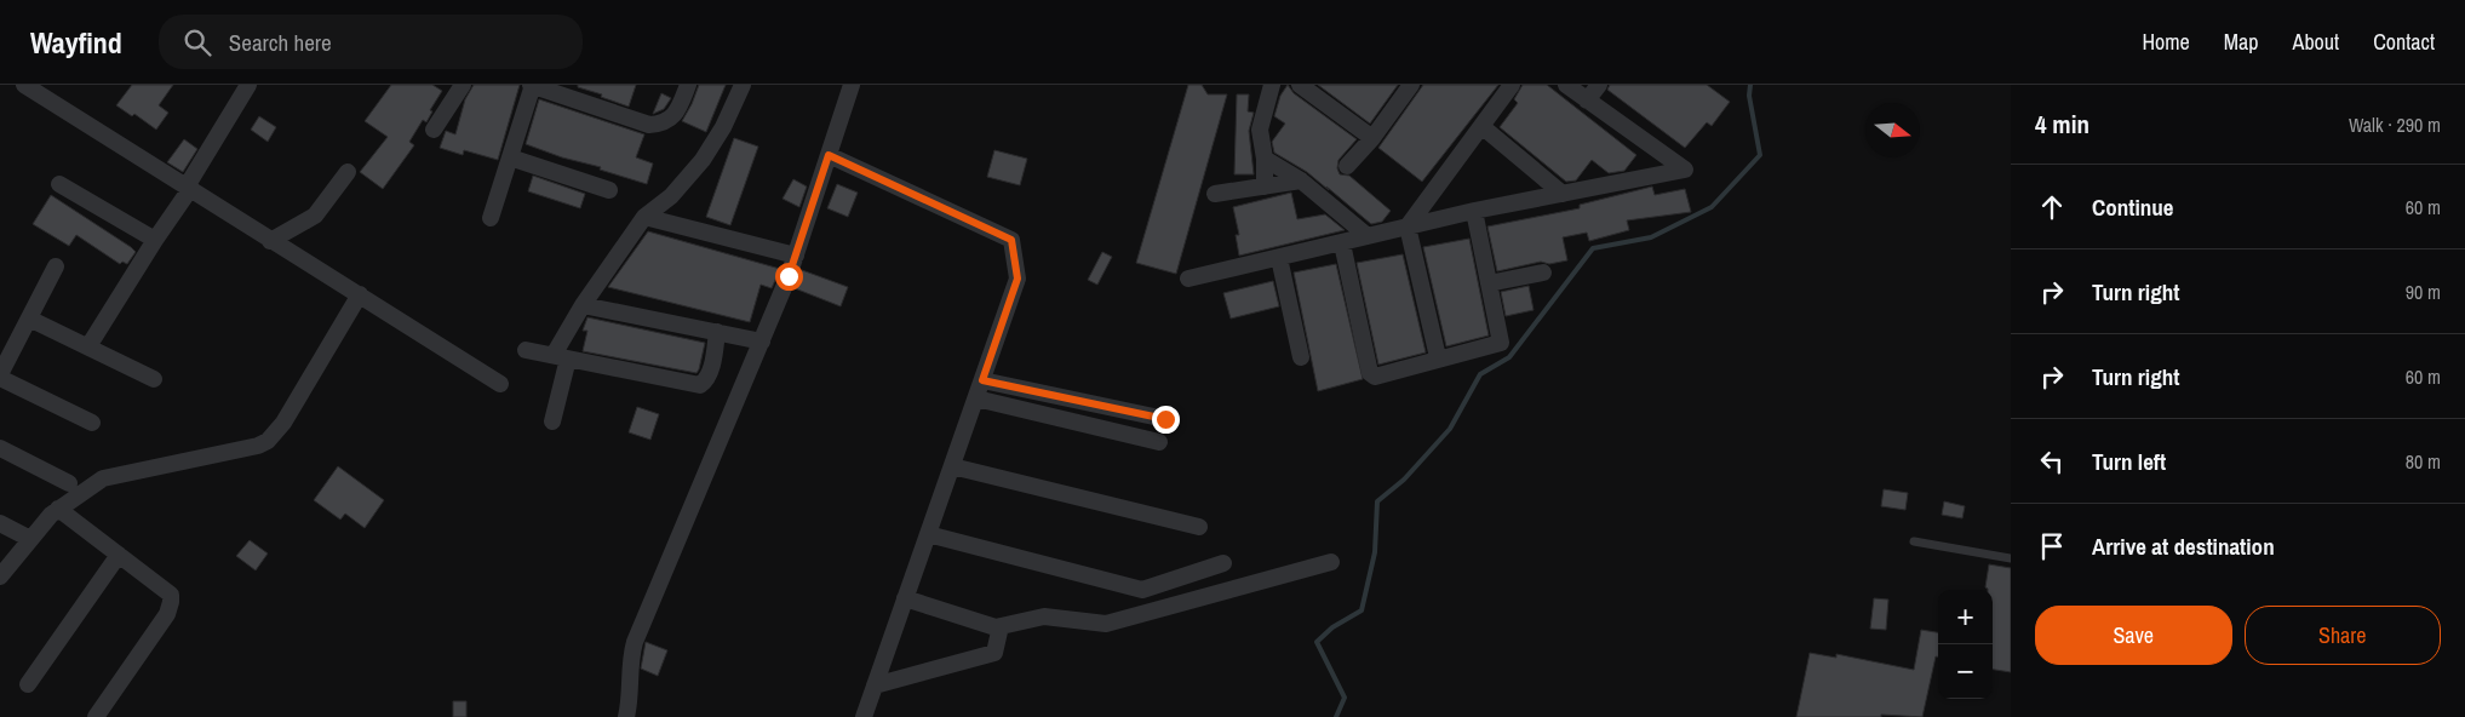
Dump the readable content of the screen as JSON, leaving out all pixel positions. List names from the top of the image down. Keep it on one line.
{"north":"right","page":{"header":"Wayfind","search":"Search here","nav":["Home","Map","About","Contact"],"heading":["4 min","Walk · 290 m"],"list":[["Continue","60 m"],["Turn right","90 m"],["Turn right","60 m"],["Turn left","80 m"],"Arrive at destination"],"buttons":["Save","Share"],"map_buttons":["+","−"]}}
